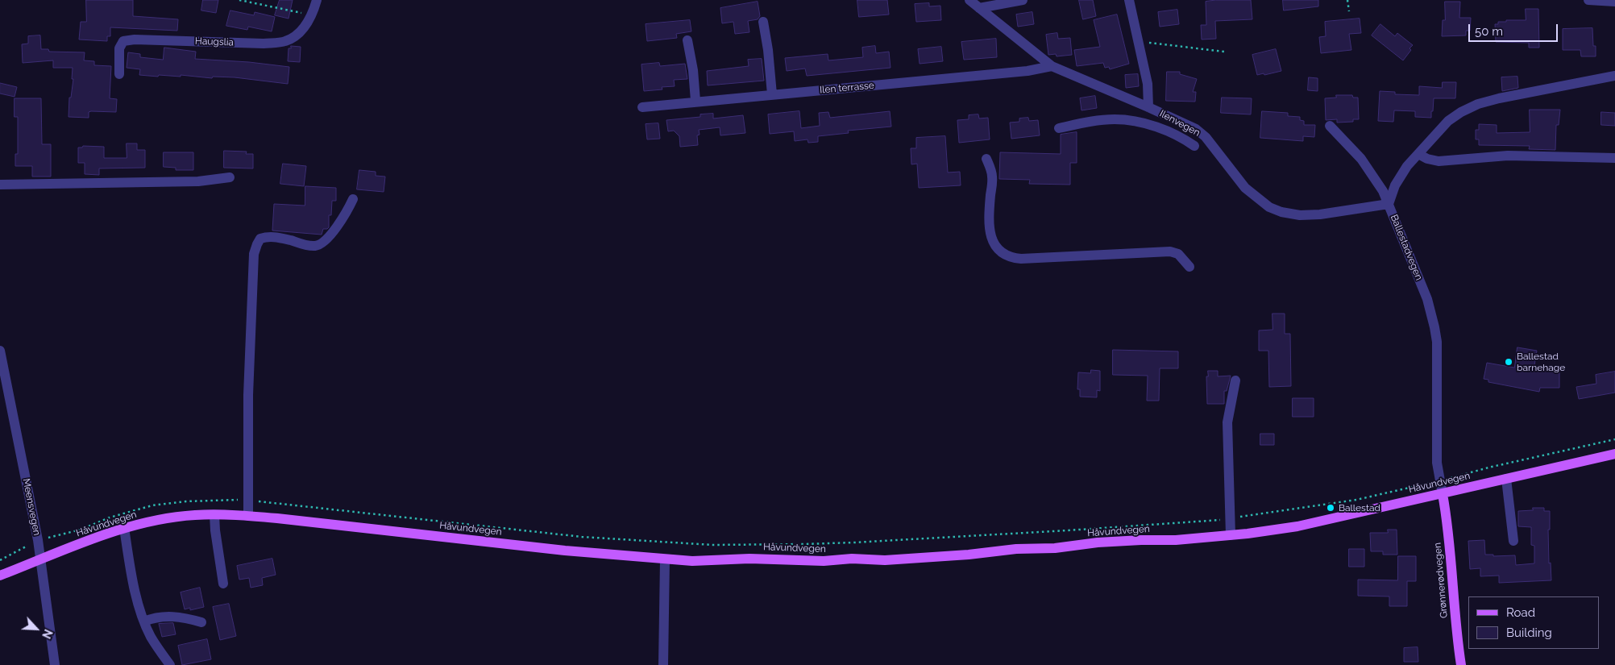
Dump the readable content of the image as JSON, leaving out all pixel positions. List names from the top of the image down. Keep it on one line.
{"streets":{"main road":["Håvundvegen","Grønnerødvegen"],"street":["Haugslia","Ilen terrasse","Ilenvegen","Ballestadvegen","Meensvegen"]},"crossings":[["Ilen terrasse","Ilenvegen"],["Ilenvegen","Ballestadvegen"],["Ballestadvegen","Håvundvegen"],["Ballestadvegen","Grønnerødvegen"],["Håvundvegen","Meensvegen"],["Håvundvegen","Grønnerødvegen"]],"places":["Ballestad barnehage","Ballestad"],"legend":["Road","Building"],"scale_bar":"50 m","north":"bottom right"}
